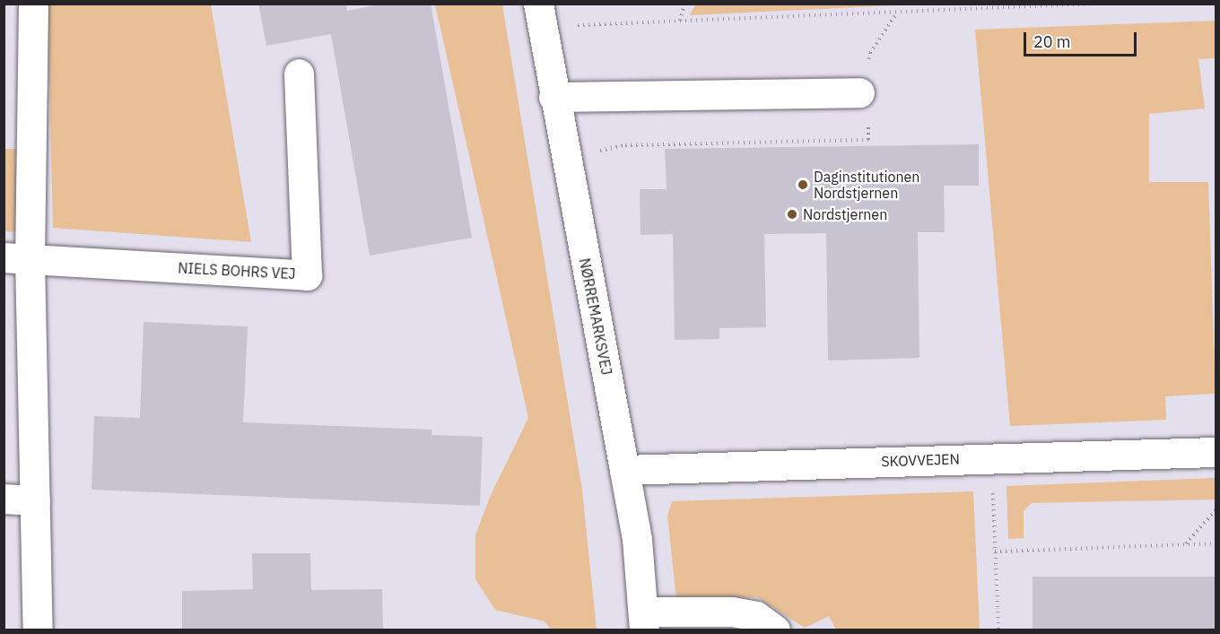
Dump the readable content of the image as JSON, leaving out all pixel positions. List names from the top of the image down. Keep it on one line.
{"streets":{"street":["NIELS BOHRS VEJ","NØRREMARKSVEJ","SKOVVEJEN"]},"crossings":[["NØRREMARKSVEJ","SKOVVEJEN"]],"places":["Daginstitutionen Nordstjernen","Nordstjernen"],"scale_bar":"20 m"}
